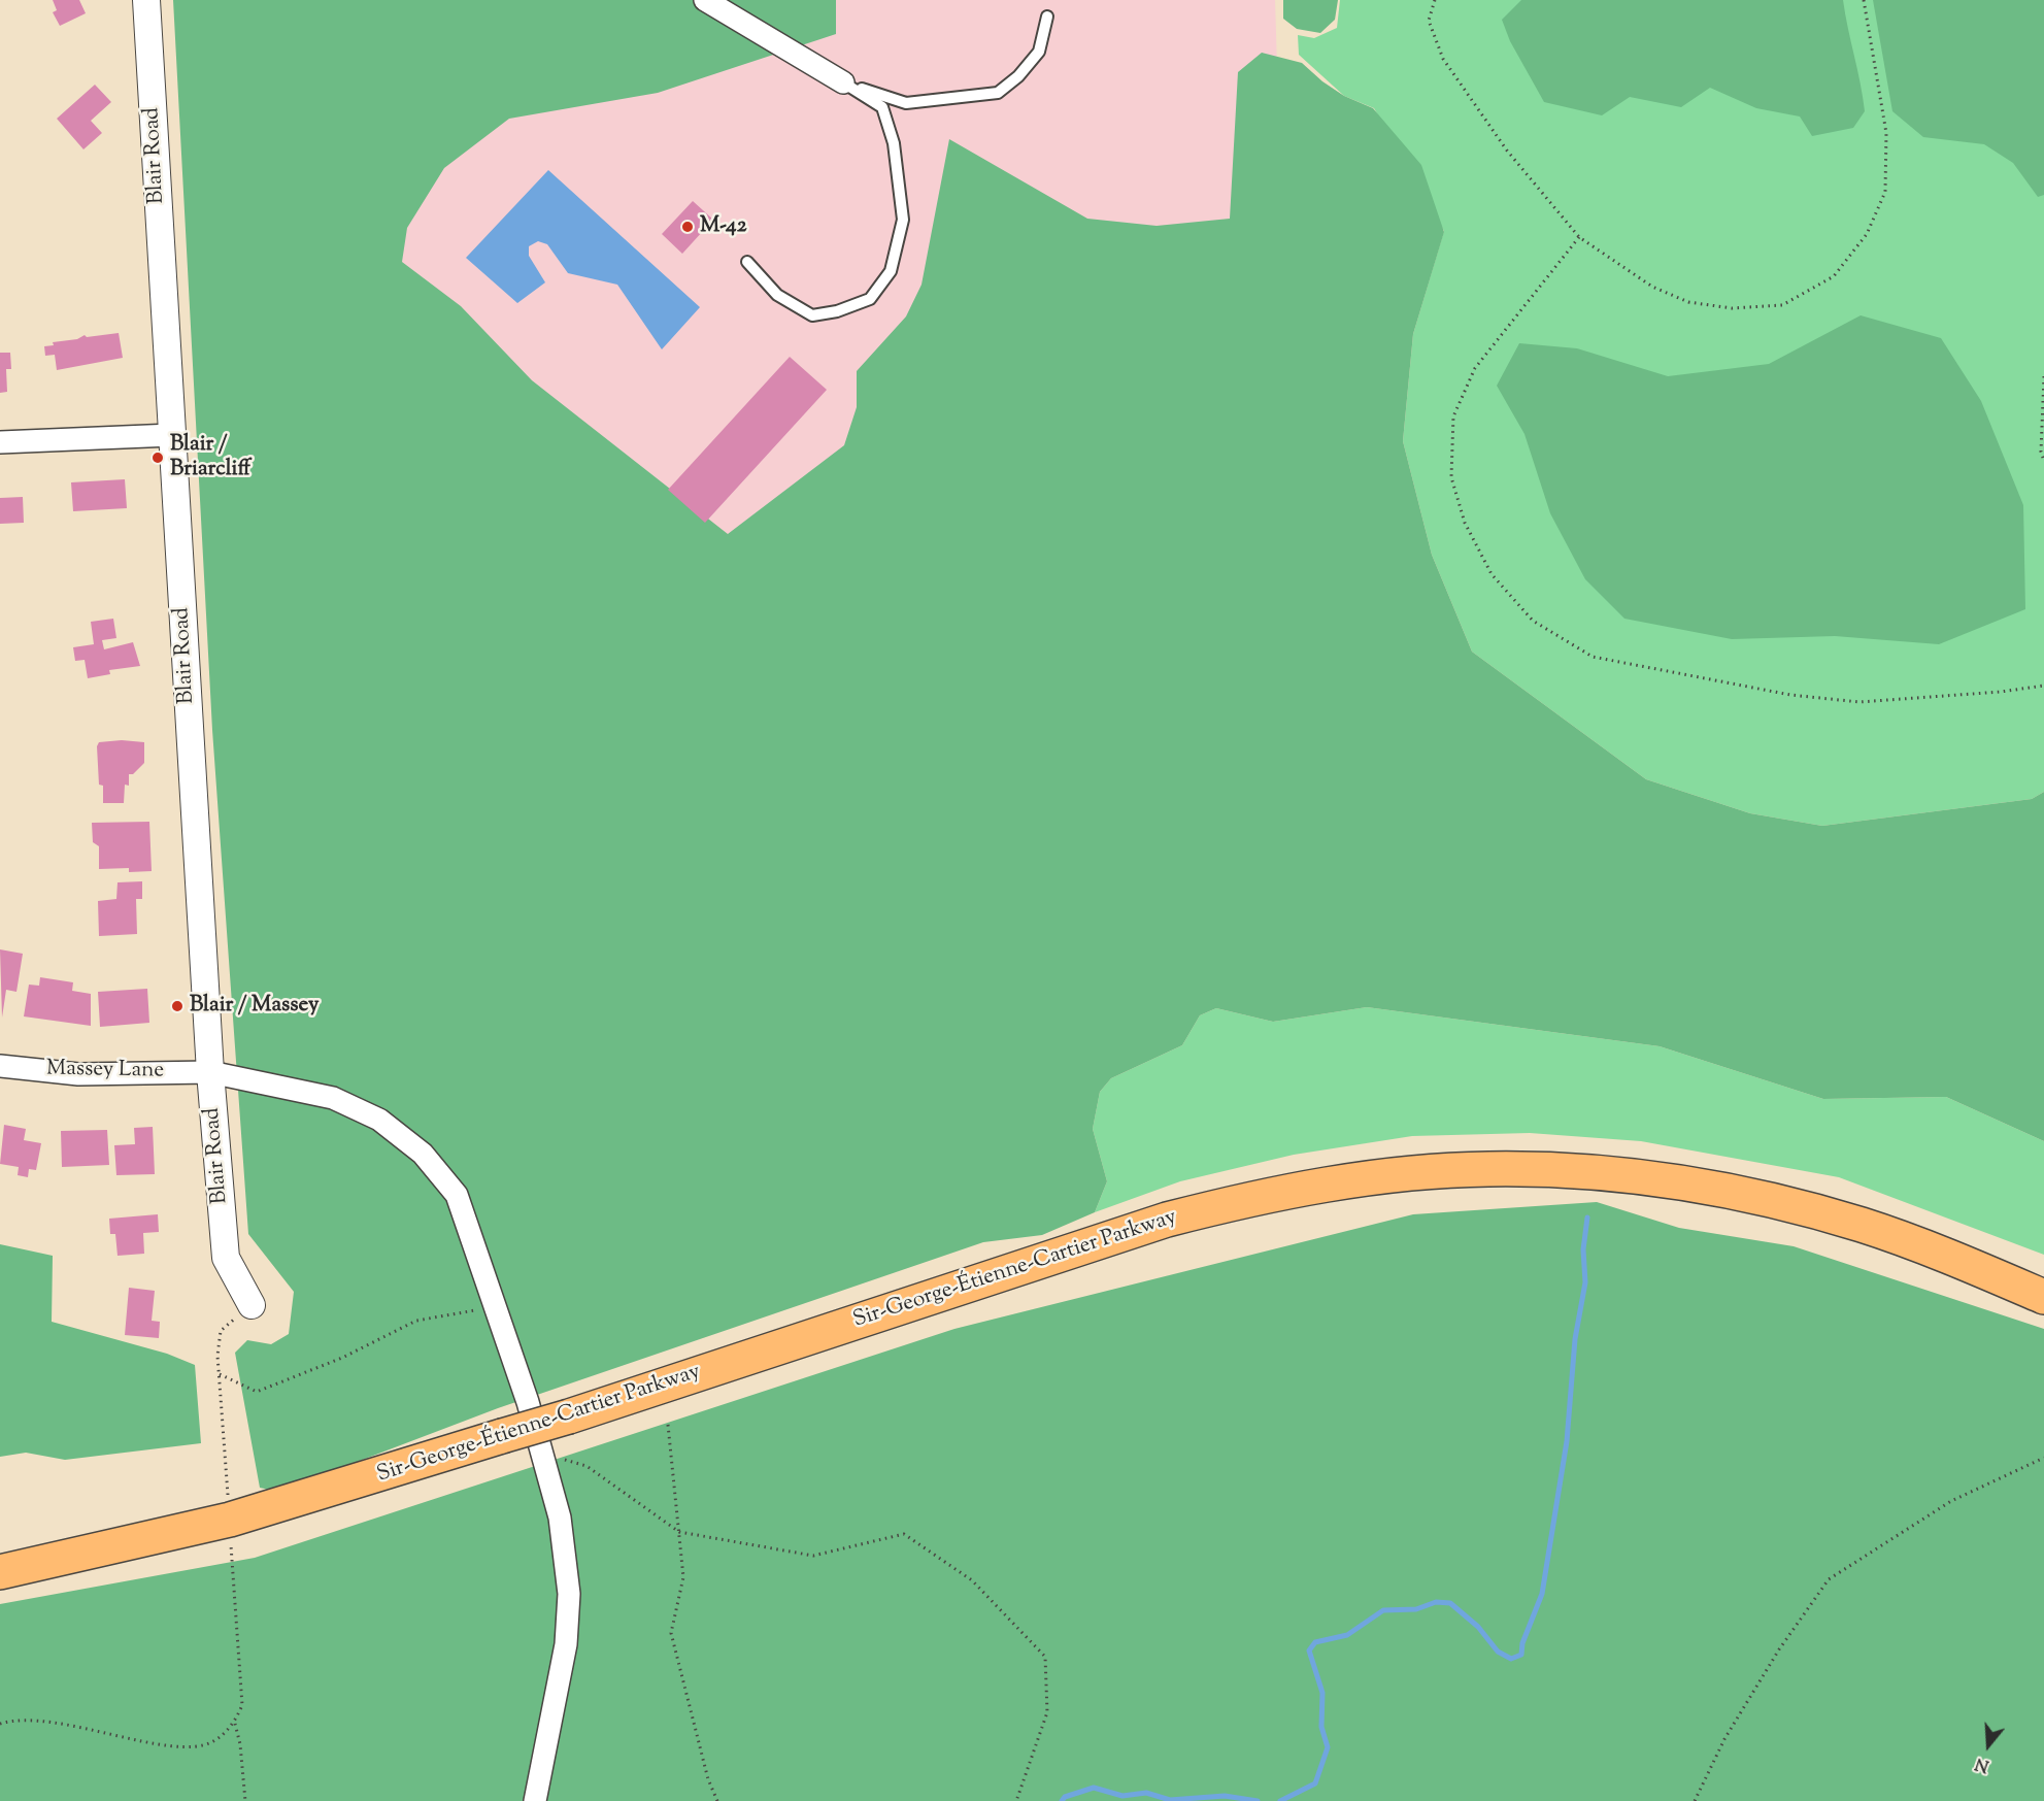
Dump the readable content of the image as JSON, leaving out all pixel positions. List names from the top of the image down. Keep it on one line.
{"streets":{"main road":["Sir-George-Étienne-Cartier Parkway"],"street":["Blair Road","Massey Lane"]},"crossings":[["Blair Road","Massey Lane"]],"places":["M-42","Blair / Briarcliff","Blair / Massey"],"north":"bottom"}
